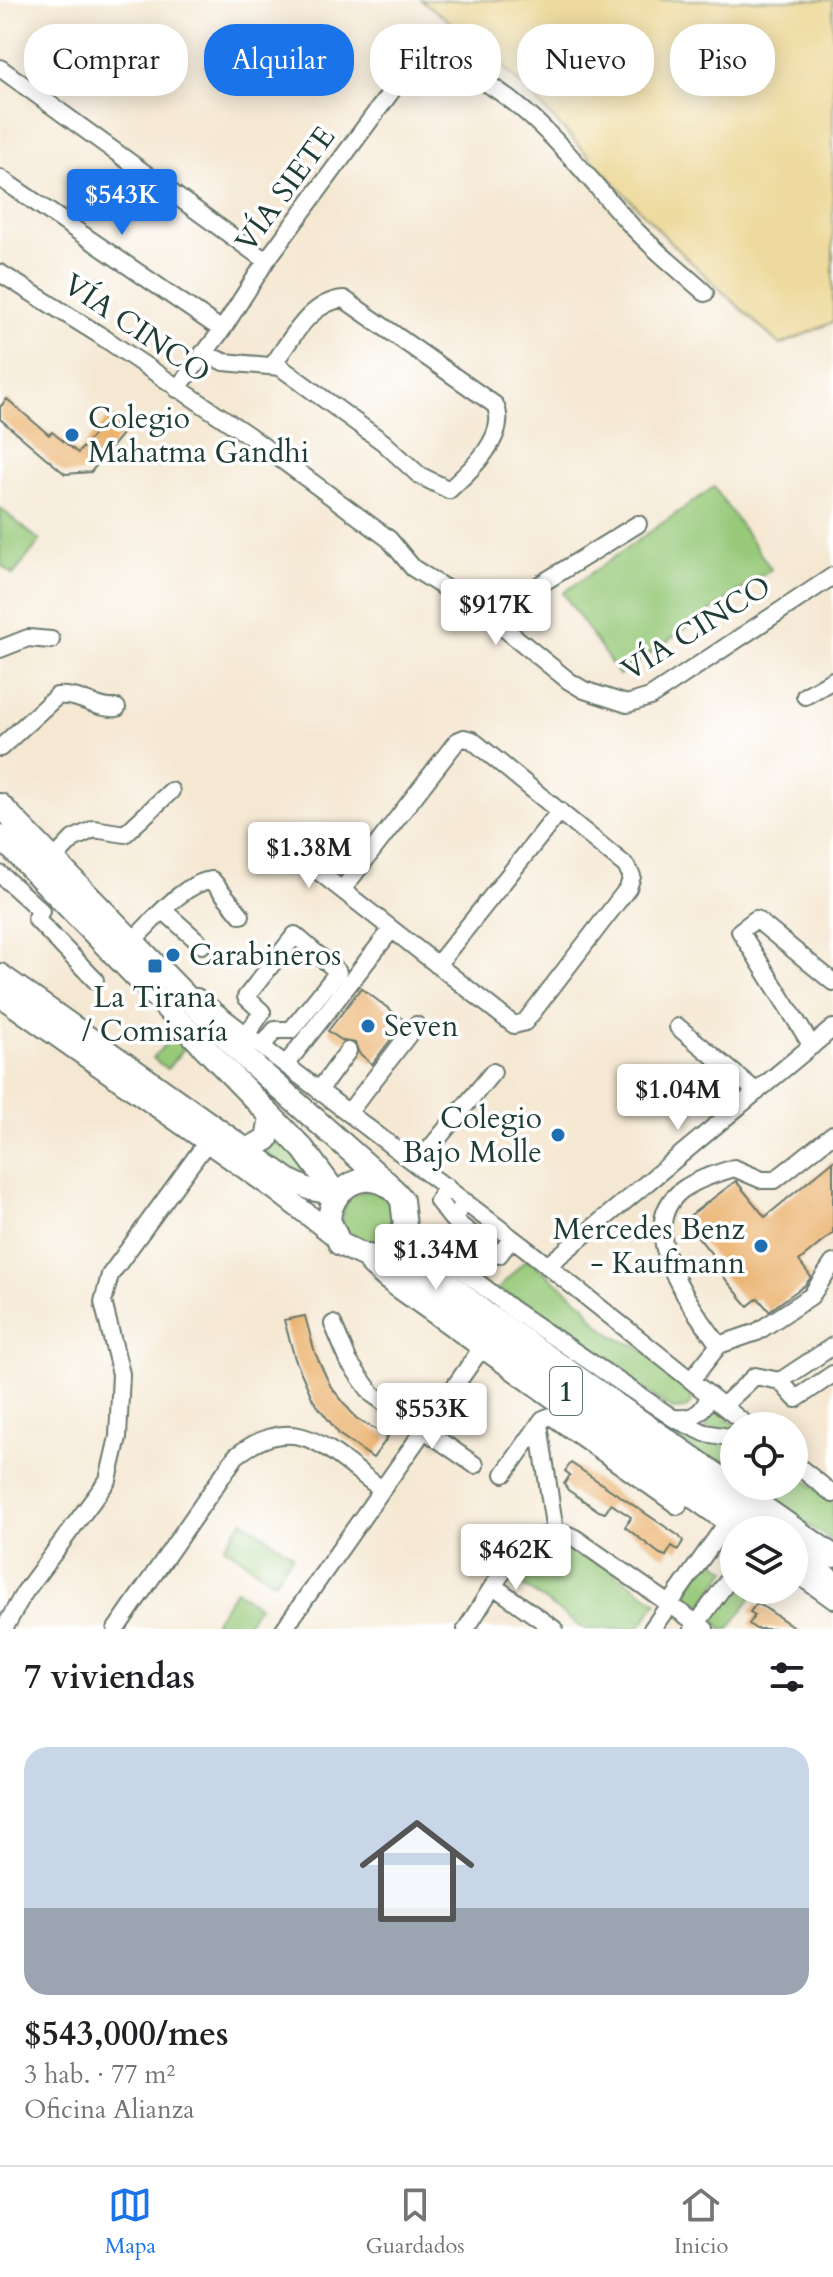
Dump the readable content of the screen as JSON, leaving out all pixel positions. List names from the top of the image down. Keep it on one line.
{"streets":{"highway":["1"],"street":["VÍA SIETE","VÍA CINCO"]},"crossings":[["VÍA SIETE","VÍA CINCO"]],"places":{"other":["Colegio Mahatma Gandhi","Carabineros","Seven","Colegio Bajo Molle","Mercedes Benz - Kaufmann"],"transit":["La Tirana / Comisaría"]},"page":{"chip":["Comprar","Alquilar","Filtros","Nuevo","Piso"],"price":["$543K","$917K","$1.38M","$1.04M","$1.34M","$553K","$462K"],"heading":"7 viviendas","list":[{"name":"$543,000/mes","note":"3 hab. · 77 m² · Oficina Alianza"}],"tabs":["Mapa","Guardados","Inicio"]}}
